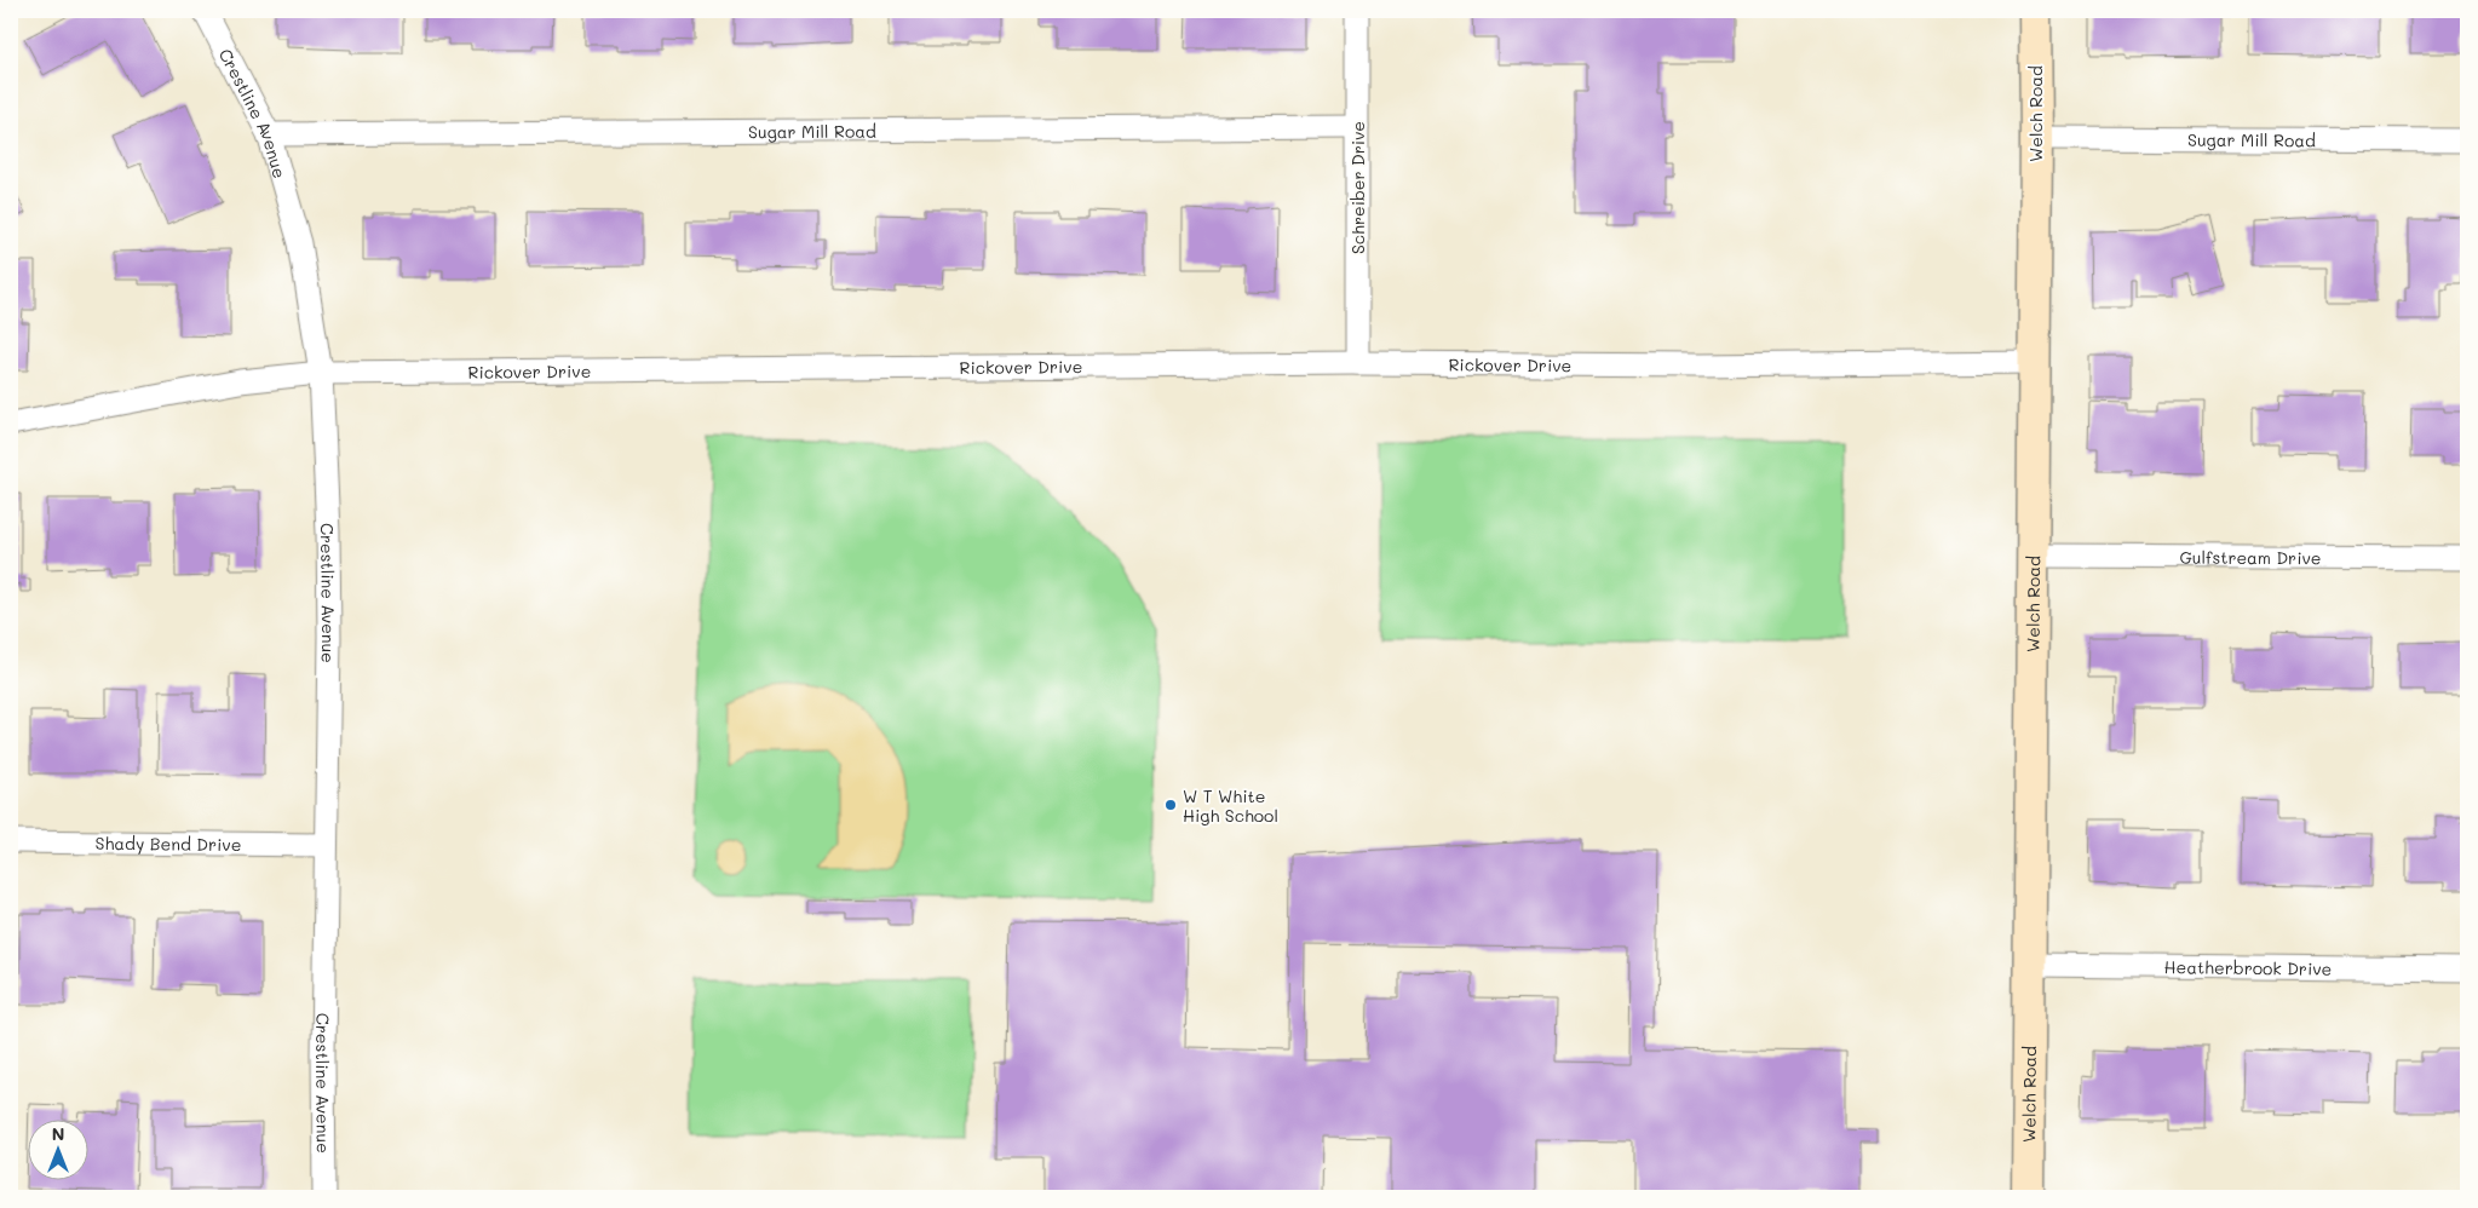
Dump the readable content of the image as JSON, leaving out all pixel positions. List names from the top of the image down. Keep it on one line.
{"streets":{"street":["Crestline Avenue","Welch Road","Sugar Mill Road","Schreiber Drive","Rickover Drive","Gulfstream Drive","Shady Bend Drive","Heatherbrook Drive"]},"crossings":[["Crestline Avenue","Sugar Mill Road"],["Crestline Avenue","Rickover Drive"],["Crestline Avenue","Shady Bend Drive"],["Welch Road","Sugar Mill Road"],["Welch Road","Rickover Drive"],["Welch Road","Gulfstream Drive"],["Welch Road","Heatherbrook Drive"],["Sugar Mill Road","Schreiber Drive"],["Schreiber Drive","Rickover Drive"]],"places":["W T White High School"],"north":"top"}
